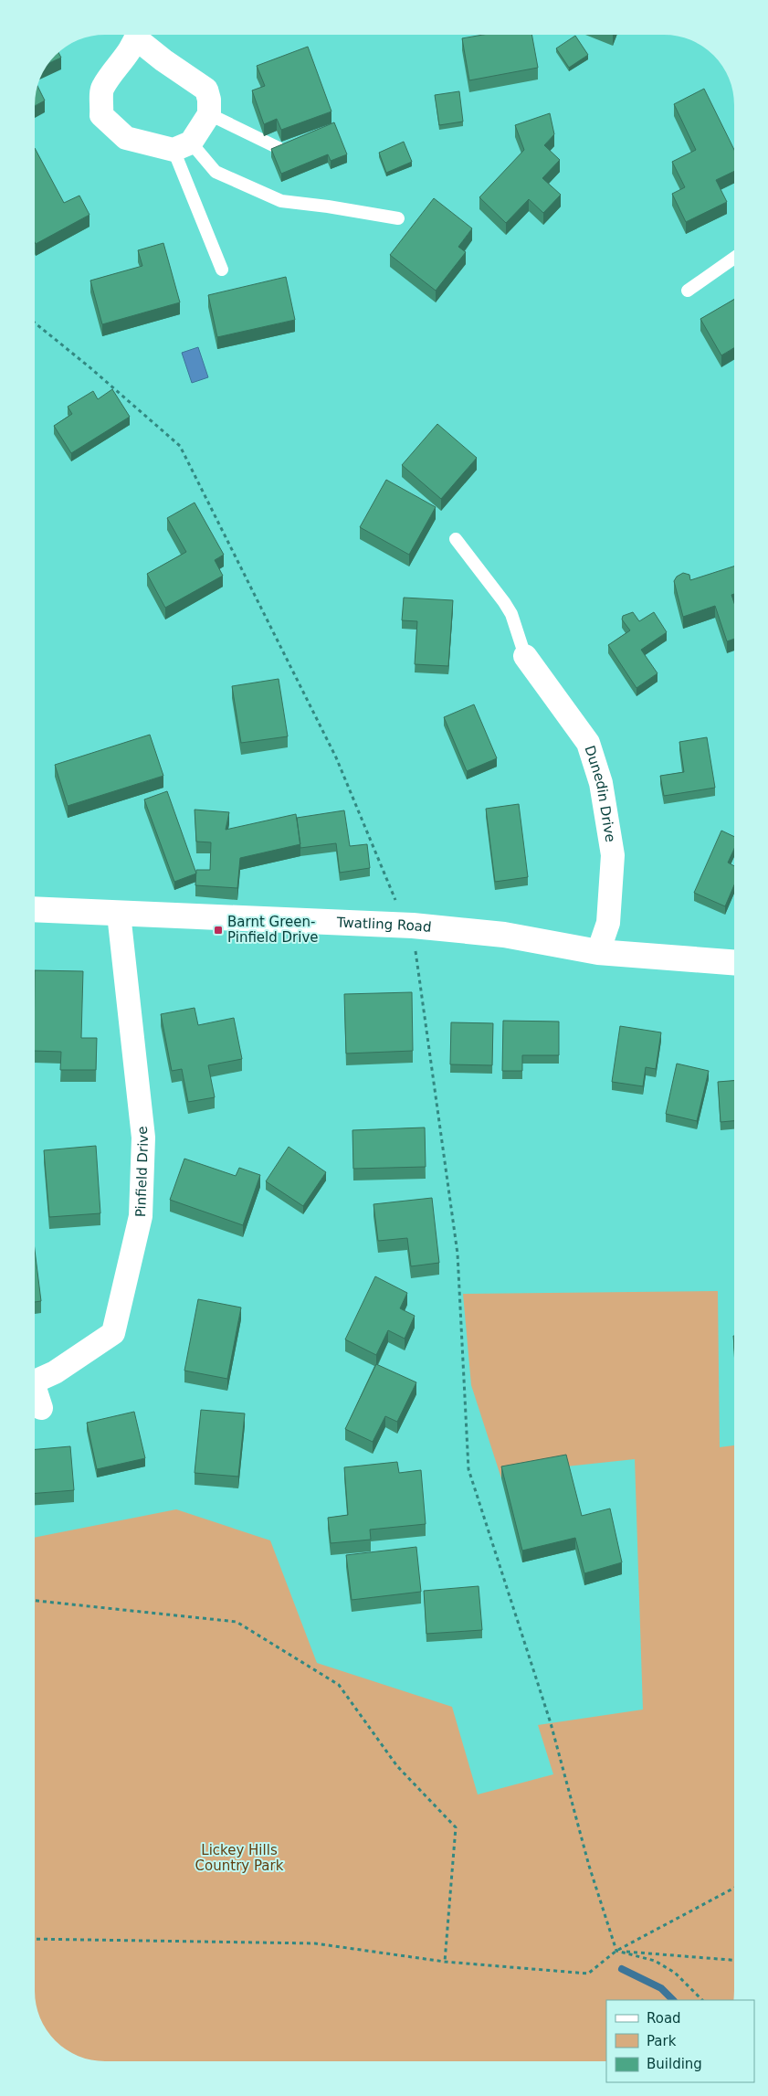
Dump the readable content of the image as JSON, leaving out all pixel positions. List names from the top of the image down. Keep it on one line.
{"streets":{"street":["Dunedin Drive","Twatling Road","Pinfield Drive"]},"crossings":[["Dunedin Drive","Twatling Road"],["Twatling Road","Pinfield Drive"]],"parks":["Lickey Hills Country Park"],"places":{"transit":["Barnt Green- Pinfield Drive"]},"legend":["Road","Park","Building"]}
